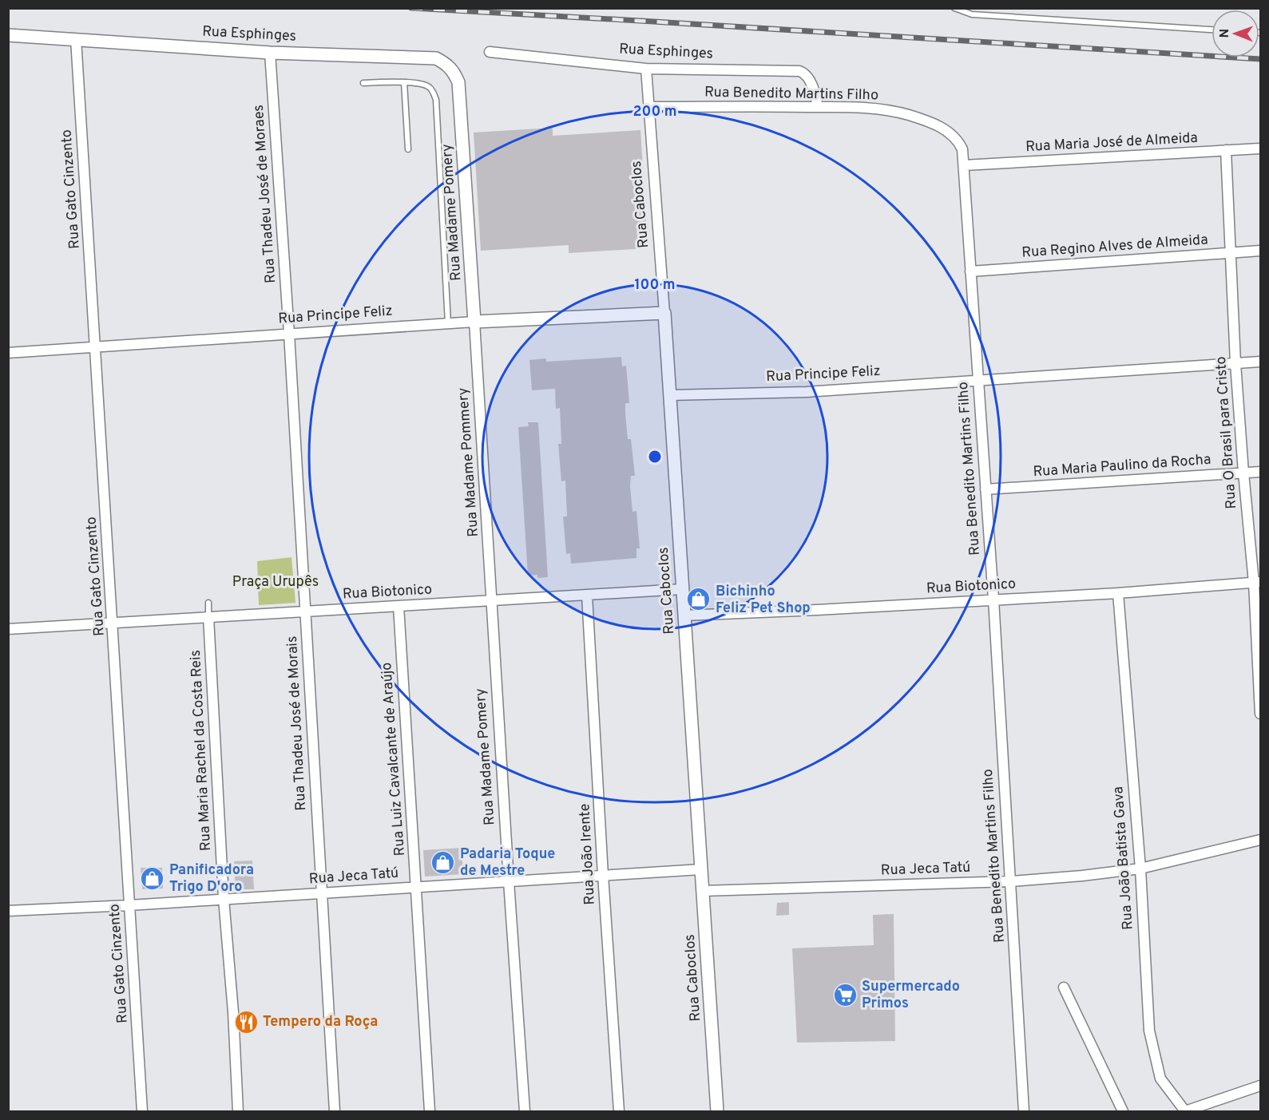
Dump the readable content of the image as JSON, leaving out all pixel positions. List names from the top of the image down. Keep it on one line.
{"streets":{"street":["Rua Esphinges","Rua Benedito Martins Filho","Rua Maria José de Almeida","Rua Gato Cinzento","Rua Thadeu José de Moraes","Rua Caboclos","Rua Madame Pomery","Rua Regino Alves de Almeida","Rua Principe Feliz","Rua O Brasil para Cristo","Rua Madame Pommery","Rua Maria Paulino da Rocha","Rua Biotonico","Rua Thadeu José de Morais","Rua Maria Rachel da Costa Reis","Rua Luiz Cavalcante de Araújo","Rua João Irente","Rua João Batista Gava","Rua Jeca Tatú"]},"crossings":[["Rua Esphinges","Rua Benedito Martins Filho"],["Rua Esphinges","Rua Gato Cinzento"],["Rua Esphinges","Rua Thadeu José de Moraes"],["Rua Esphinges","Rua Caboclos"],["Rua Esphinges","Rua Madame Pomery"],["Rua Benedito Martins Filho","Rua Maria José de Almeida"],["Rua Benedito Martins Filho","Rua Caboclos"],["Rua Benedito Martins Filho","Rua Regino Alves de Almeida"],["Rua Benedito Martins Filho","Rua Principe Feliz"],["Rua Benedito Martins Filho","Rua Maria Paulino da Rocha"],["Rua Benedito Martins Filho","Rua Biotonico"],["Rua Benedito Martins Filho","Rua Jeca Tatú"],["Rua Maria José de Almeida","Rua O Brasil para Cristo"],["Rua Gato Cinzento","Rua Principe Feliz"],["Rua Gato Cinzento","Rua Biotonico"],["Rua Gato Cinzento","Rua Jeca Tatú"],["Rua Thadeu José de Moraes","Rua Principe Feliz"],["Rua Thadeu José de Moraes","Rua Thadeu José de Morais"],["Rua Caboclos","Rua Principe Feliz"],["Rua Caboclos","Rua Biotonico"],["Rua Caboclos","Rua Jeca Tatú"],["Rua Madame Pomery","Rua Principe Feliz"],["Rua Madame Pomery","Rua Madame Pommery"],["Rua Madame Pomery","Rua Biotonico"],["Rua Madame Pomery","Rua Jeca Tatú"],["Rua Regino Alves de Almeida","Rua O Brasil para Cristo"],["Rua Principe Feliz","Rua O Brasil para Cristo"],["Rua Principe Feliz","Rua Madame Pommery"],["Rua Principe Feliz","Rua Thadeu José de Morais"],["Rua O Brasil para Cristo","Rua Maria Paulino da Rocha"],["Rua O Brasil para Cristo","Rua Biotonico"],["Rua Madame Pommery","Rua Biotonico"],["Rua Biotonico","Rua Thadeu José de Morais"],["Rua Biotonico","Rua Maria Rachel da Costa Reis"],["Rua Biotonico","Rua Luiz Cavalcante de Araújo"],["Rua Biotonico","Rua João Irente"],["Rua Biotonico","Rua João Batista Gava"],["Rua Thadeu José de Morais","Rua Jeca Tatú"],["Rua Maria Rachel da Costa Reis","Rua Jeca Tatú"],["Rua Luiz Cavalcante de Araújo","Rua Jeca Tatú"],["Rua João Irente","Rua Jeca Tatú"],["Rua João Batista Gava","Rua Jeca Tatú"]],"parks":["Praça Urupês"],"places":{"shop":["Bichinho Feliz Pet Shop","Padaria Toque de Mestre","Panificadora Trigo D'oro"],"supermarket":["Supermercado Primos"],"restaurant":["Tempero da Roça"]},"north":"left","rings":["200 m","100 m"]}
